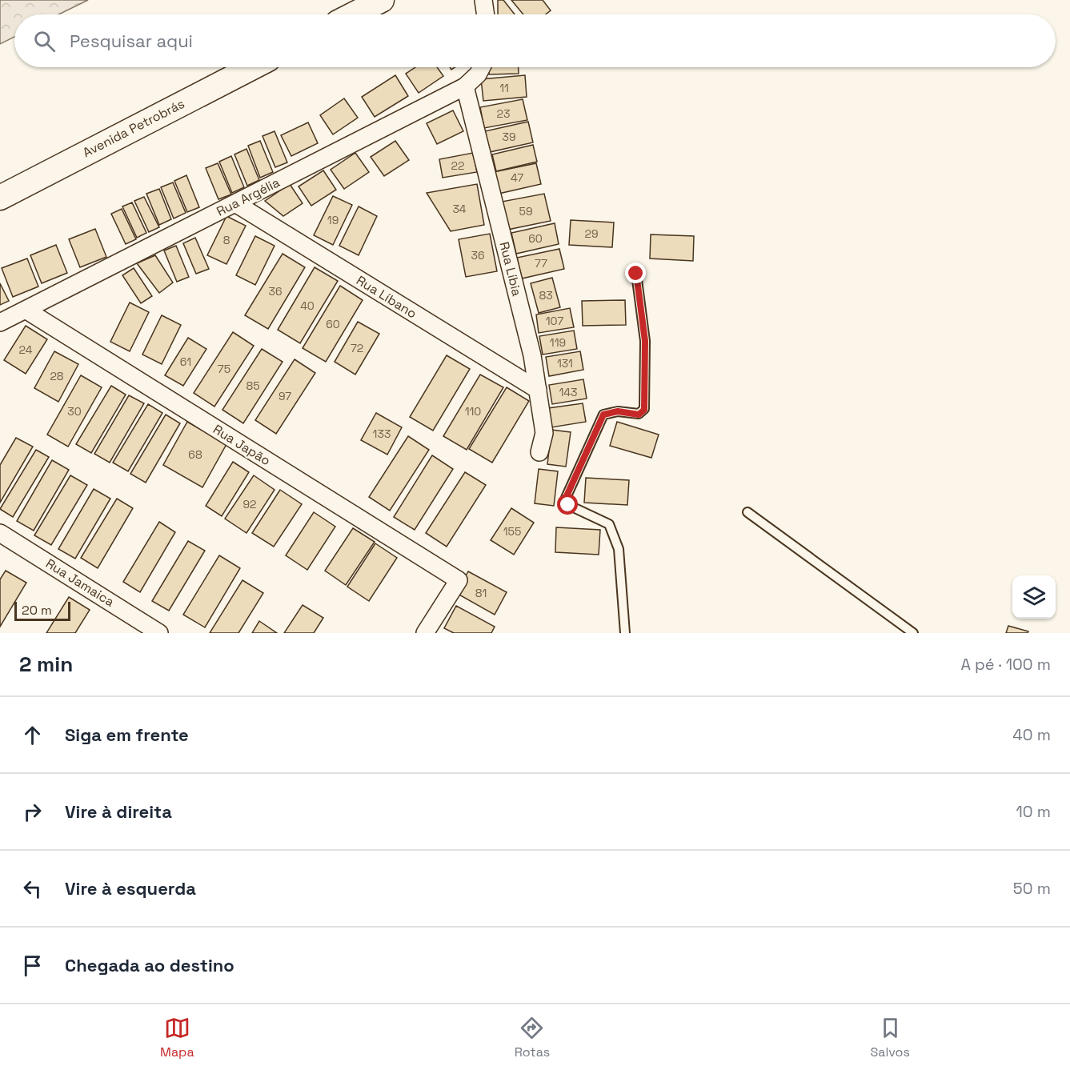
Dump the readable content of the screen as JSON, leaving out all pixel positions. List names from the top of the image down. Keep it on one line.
{"streets":{"main road":["Avenida Petrobrás"],"street":["Rua Argélia","Rua Líbia","Rua Líbano","Rua Japão","Rua Jamaica"]},"crossings":[["Rua Argélia","Rua Líbia"],["Rua Argélia","Rua Líbano"],["Rua Argélia","Rua Japão"],["Rua Líbia","Rua Líbano"]],"house_numbers":["11","23","39","22","47","34","59","19","29","60","8","36","77","36","83","40","107","60","119","72","24","61","131","75","28","85","143","97","30","110","133","68","92","155","81"],"scale_bar":"20 m","page":{"search":"Pesquisar aqui","scale":"20 m","heading":["2 min","A pé · 100 m"],"list":[["Siga em frente","40 m"],["Vire à direita","10 m"],["Vire à esquerda","50 m"],"Chegada ao destino"],"nav":["Mapa","Rotas","Salvos"]}}
